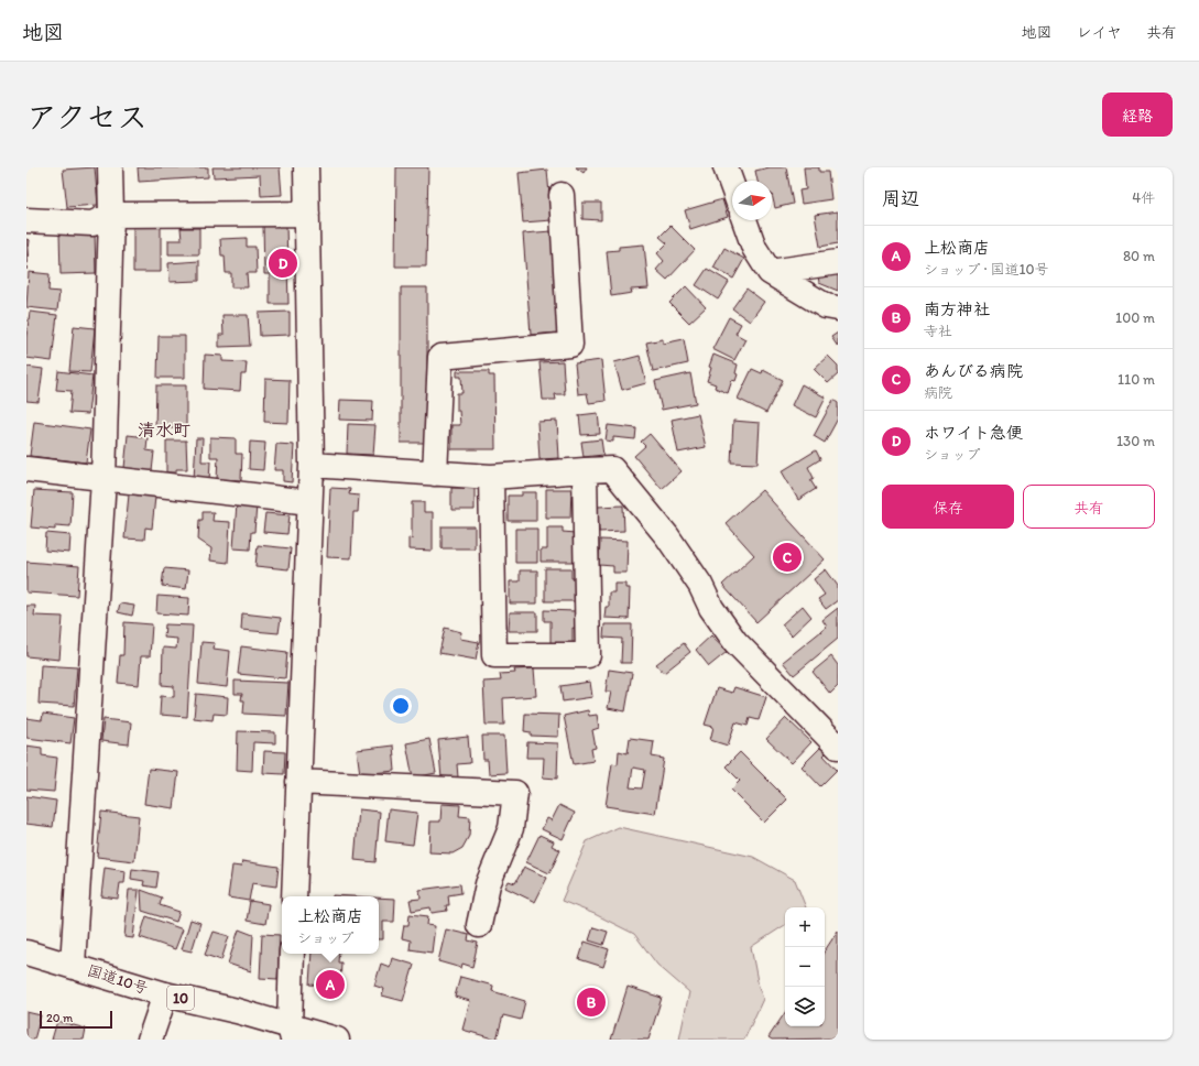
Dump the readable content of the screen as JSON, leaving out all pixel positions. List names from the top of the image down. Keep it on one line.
{"streets":{"main road":["国道10号","10"]},"districts":["清水町"],"scale_bar":"20 m","north":"right","page":{"header":"地図","nav":["地図","レイヤ","共有"],"title":"アクセス","buttons":["経路",["保存","共有"]],"heading":["周辺","4件"],"list":[{"mark":"A","name":"上松商店","note":"ショップ · 国道10号","value":"80 m"},{"mark":"B","name":"南方神社","note":"寺社","value":"100 m"},{"mark":"C","name":"あんびる病院","note":"病院","value":"110 m"},{"mark":"D","name":"ホワイト急便","note":"ショップ","value":"130 m"}],"pins":["D","C","A","B"],"popup":["上松商店","ショップ"],"map_buttons":["+","−"],"scale":"20 m"}}
